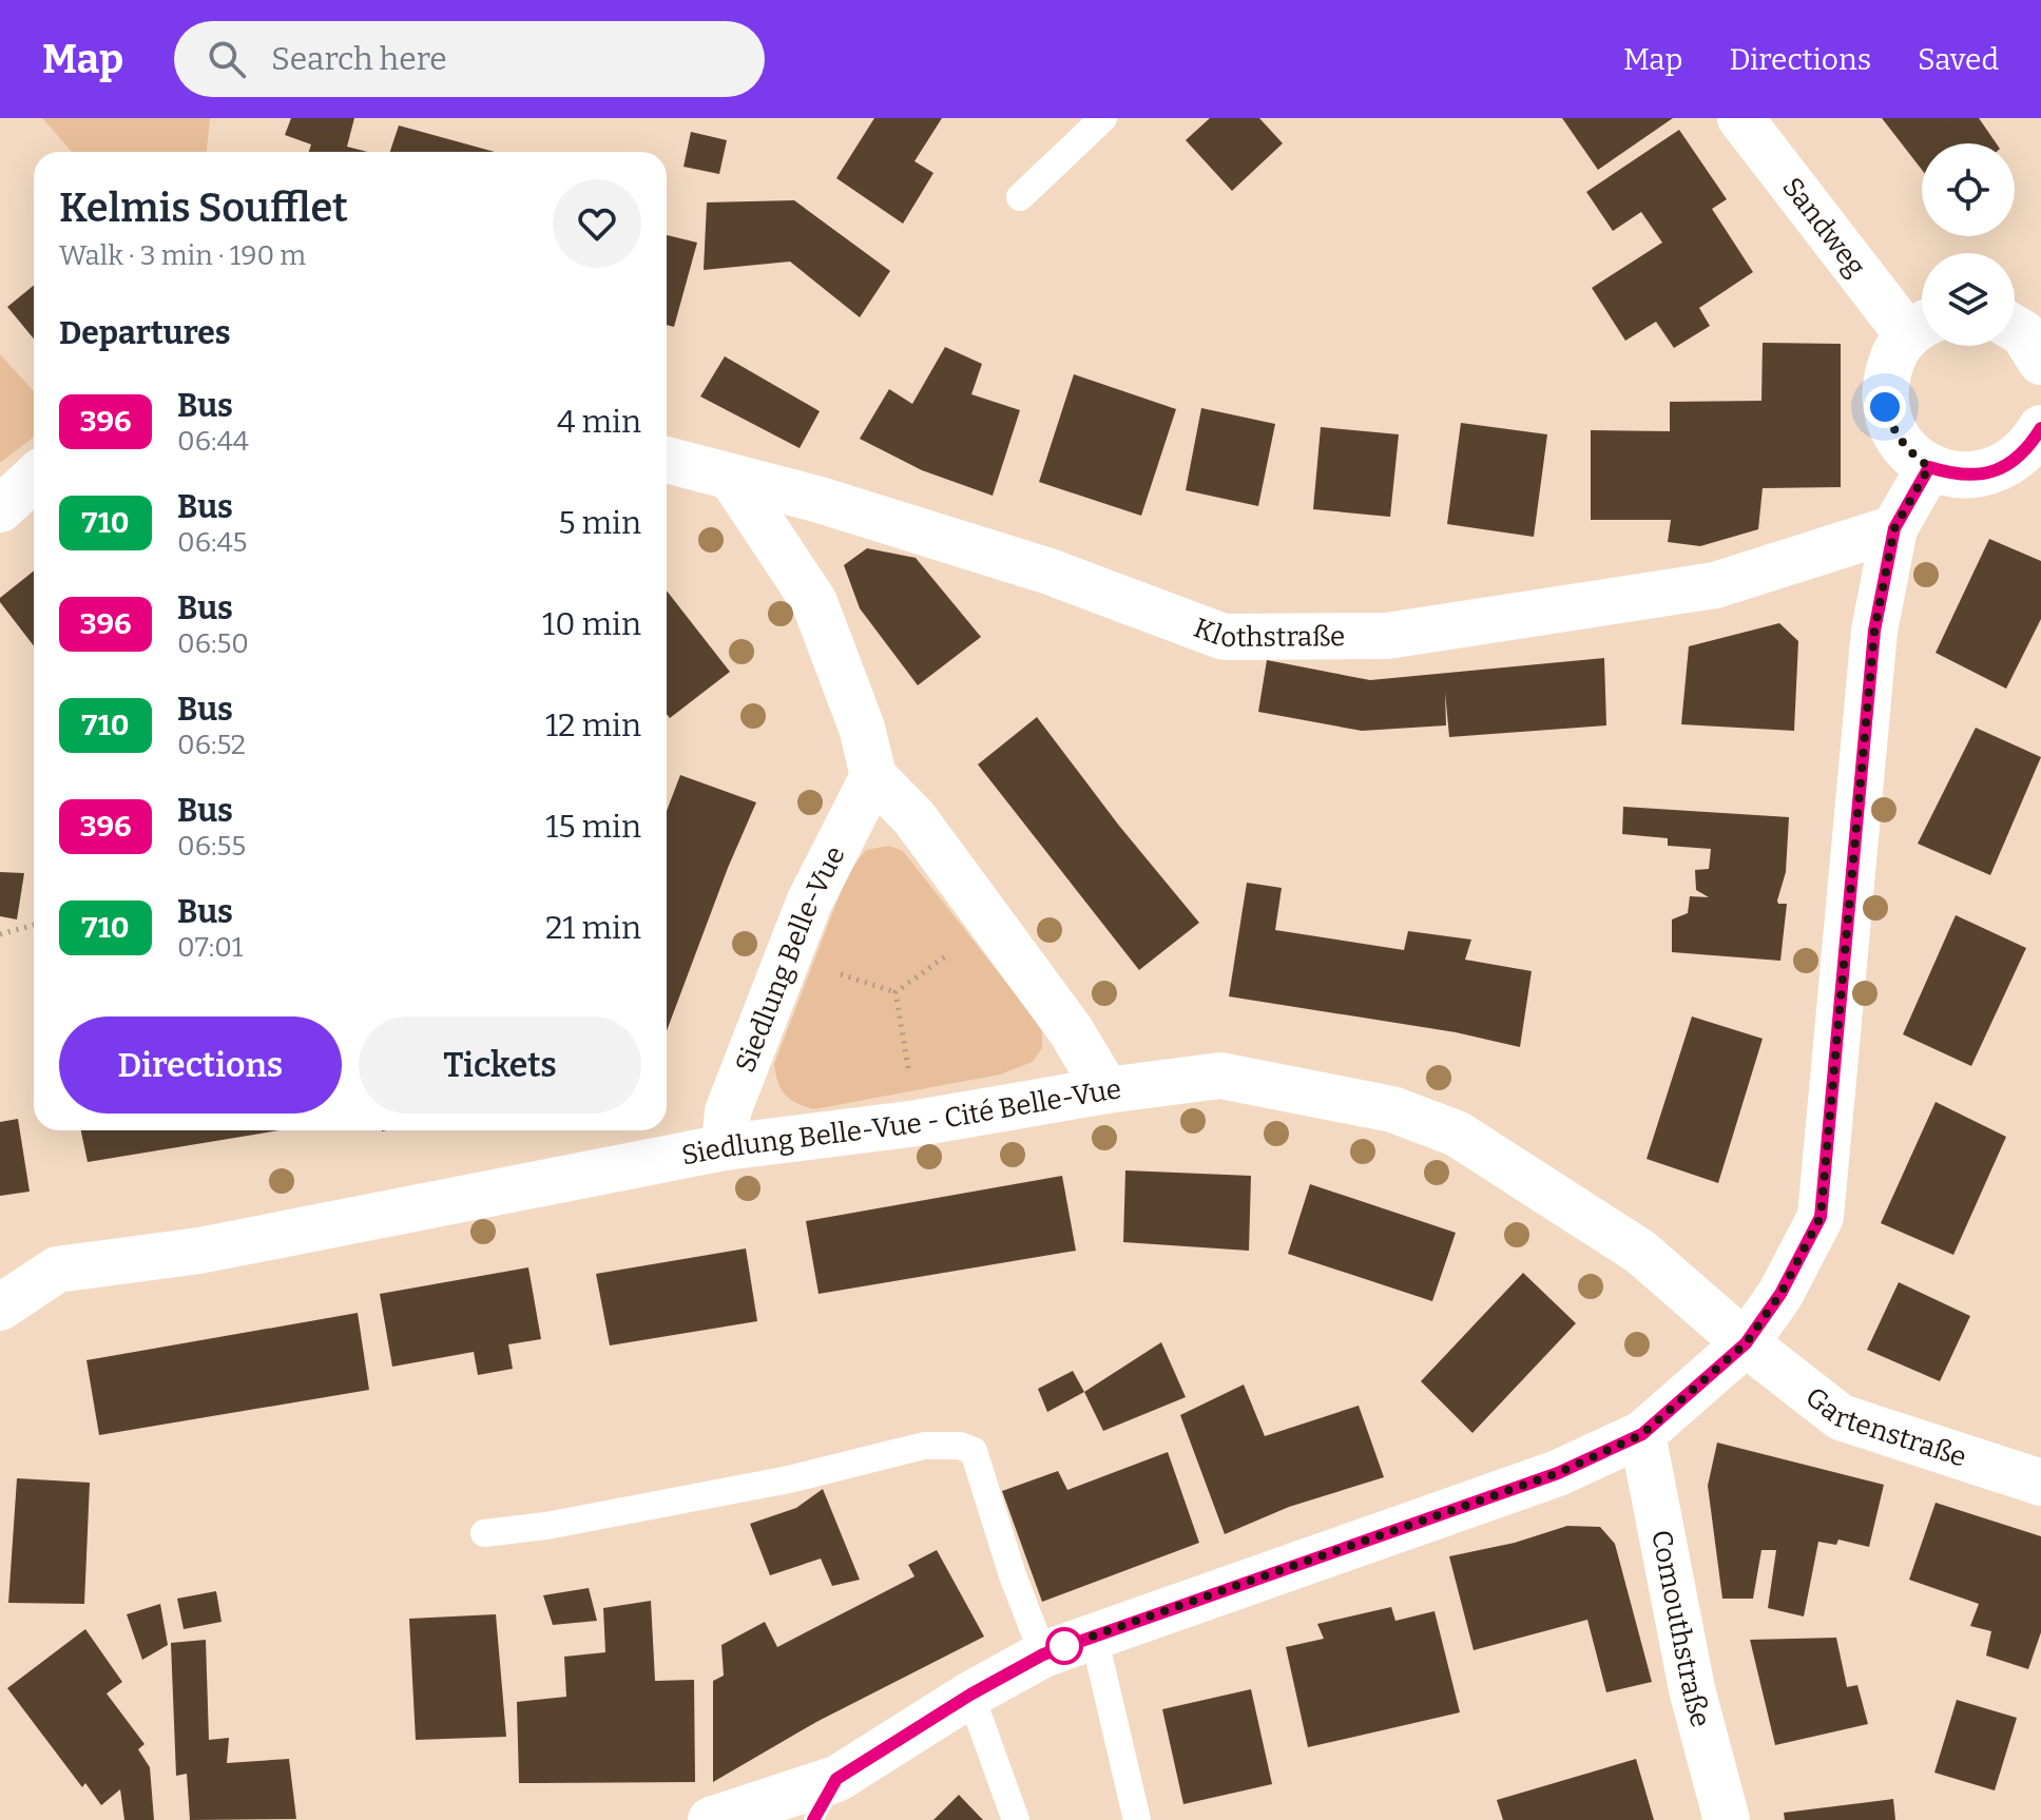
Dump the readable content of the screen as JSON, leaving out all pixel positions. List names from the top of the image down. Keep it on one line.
{"streets":{"street":["Sandweg","Klothstraße","Siedlung Belle-Vue","Siedlung Belle-Vue - Cité Belle-Vue","Gartenstraße","Comouthstraße"]},"crossings":[["Siedlung Belle-Vue","Siedlung Belle-Vue - Cité Belle-Vue"],["Siedlung Belle-Vue - Cité Belle-Vue","Gartenstraße"]],"lines":["bus line 396"],"page":{"header":"Map","search":"Search here","nav":["Map","Directions","Saved"],"heading":[["Kelmis Soufflet","Walk · 3 min · 190 m"],"Departures"],"list":[{"mark":"396","name":"Bus","note":"06:44","value":"4 min"},{"mark":"710","name":"Bus","note":"06:45","value":"5 min"},{"mark":"396","name":"Bus","note":"06:50","value":"10 min"},{"mark":"710","name":"Bus","note":"06:52","value":"12 min"},{"mark":"396","name":"Bus","note":"06:55","value":"15 min"},{"mark":"710","name":"Bus","note":"07:01","value":"21 min"}],"buttons":["Directions","Tickets"]}}
